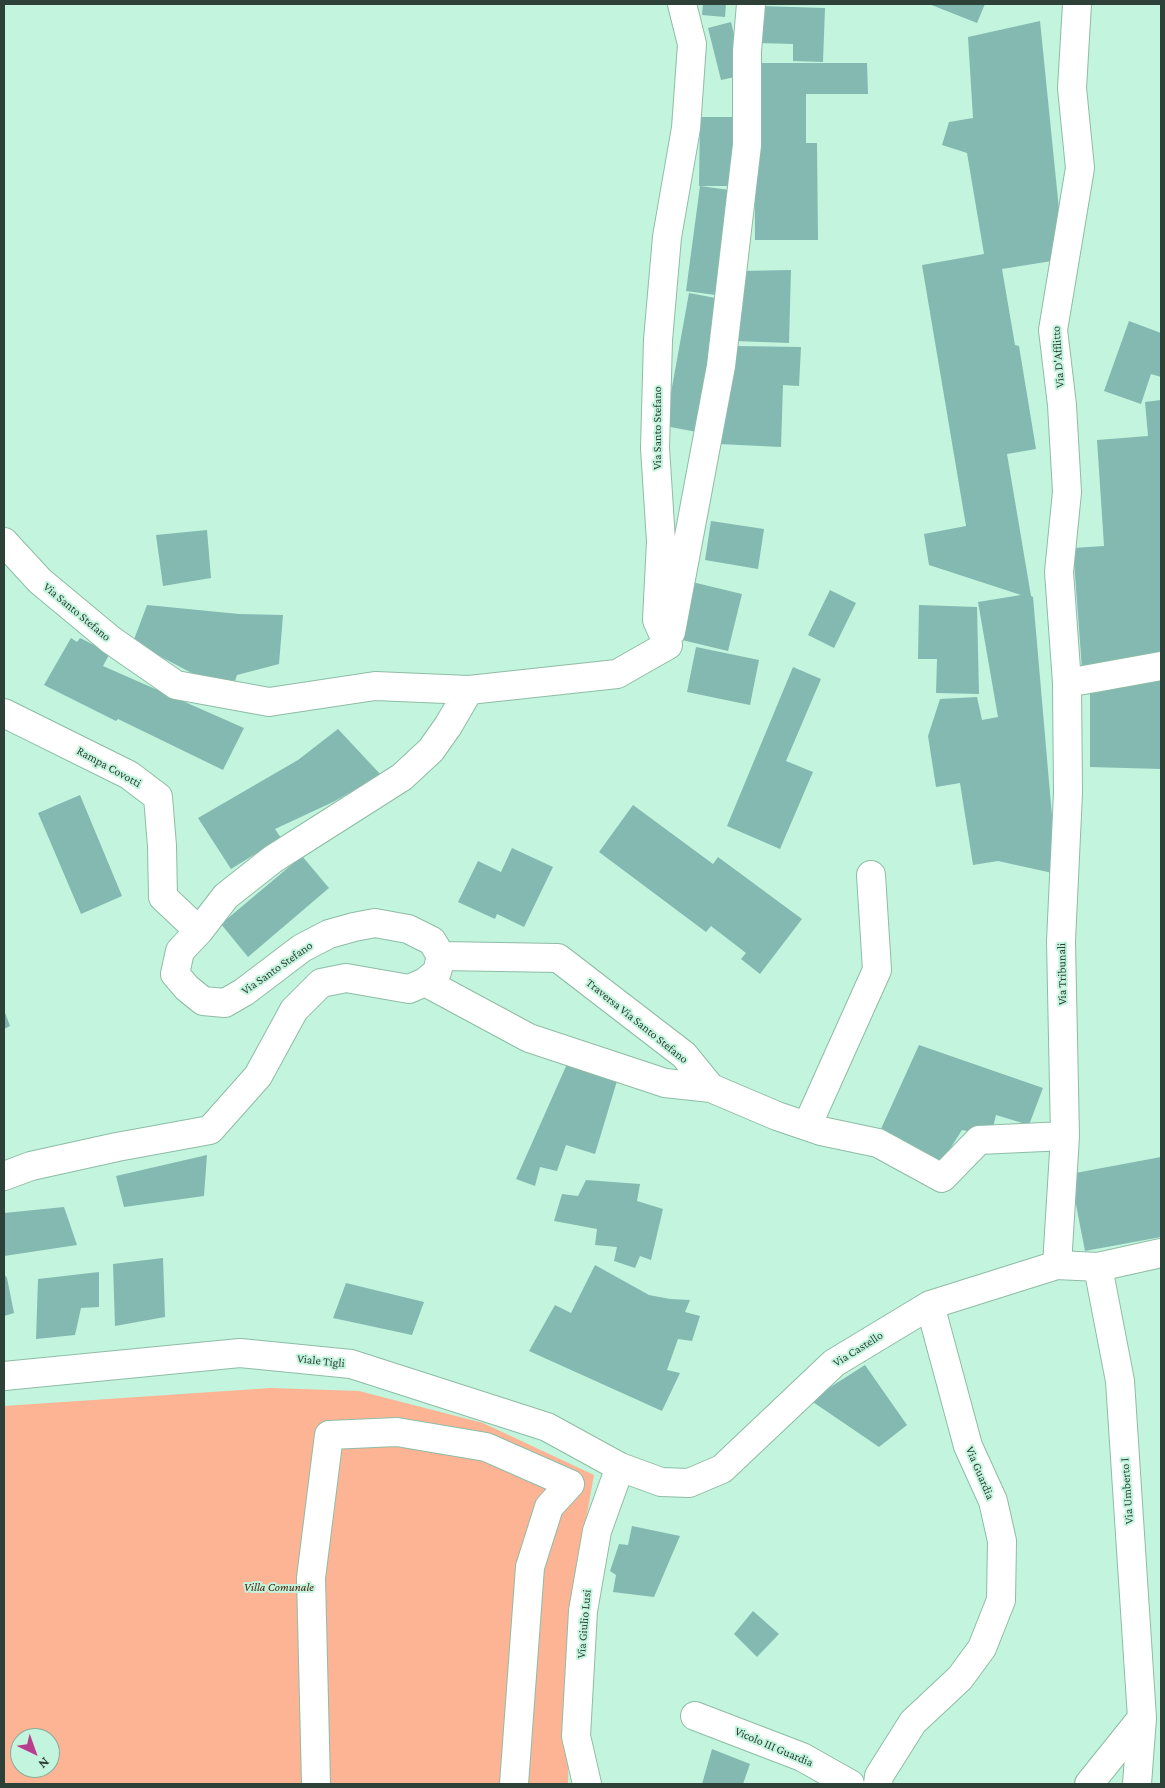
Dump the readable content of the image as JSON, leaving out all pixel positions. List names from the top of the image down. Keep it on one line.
{"streets":{"street":["Via D'Afflitto","Via Santo Stefano","Rampa Covotti","Via Tribunali","Traversa Via Santo Stefano","Via Castello","Viale Tigli","Via Guardia","Via Umberto I","Via Giulio Lusi","Vicolo III Guardia"]},"crossings":[["Via D'Afflitto","Via Tribunali"],["Via Santo Stefano","Rampa Covotti"],["Via Santo Stefano","Traversa Via Santo Stefano"],["Via Tribunali","Traversa Via Santo Stefano"],["Via Tribunali","Via Castello"],["Via Castello","Viale Tigli"],["Via Castello","Via Guardia"],["Via Castello","Via Umberto I"],["Via Castello","Via Giulio Lusi"],["Viale Tigli","Via Giulio Lusi"]],"parks":["Villa Comunale"],"north":"bottom right"}
